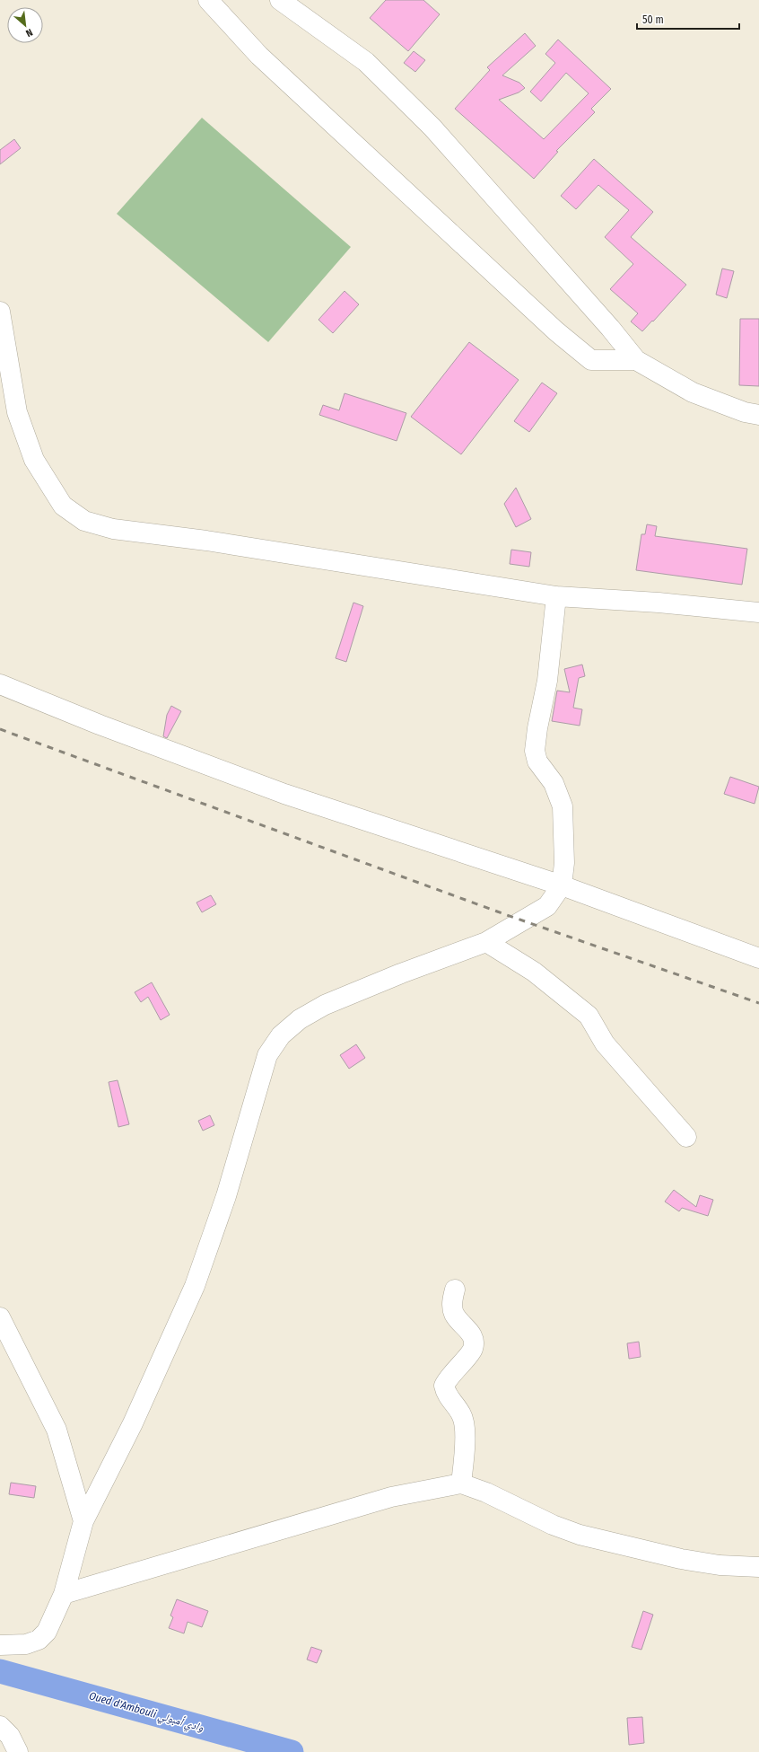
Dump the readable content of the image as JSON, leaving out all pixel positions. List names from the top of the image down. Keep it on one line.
{"water":["Oued d'Ambouli وادي أمبولي"],"scale_bar":"50 m","north":"bottom right"}
